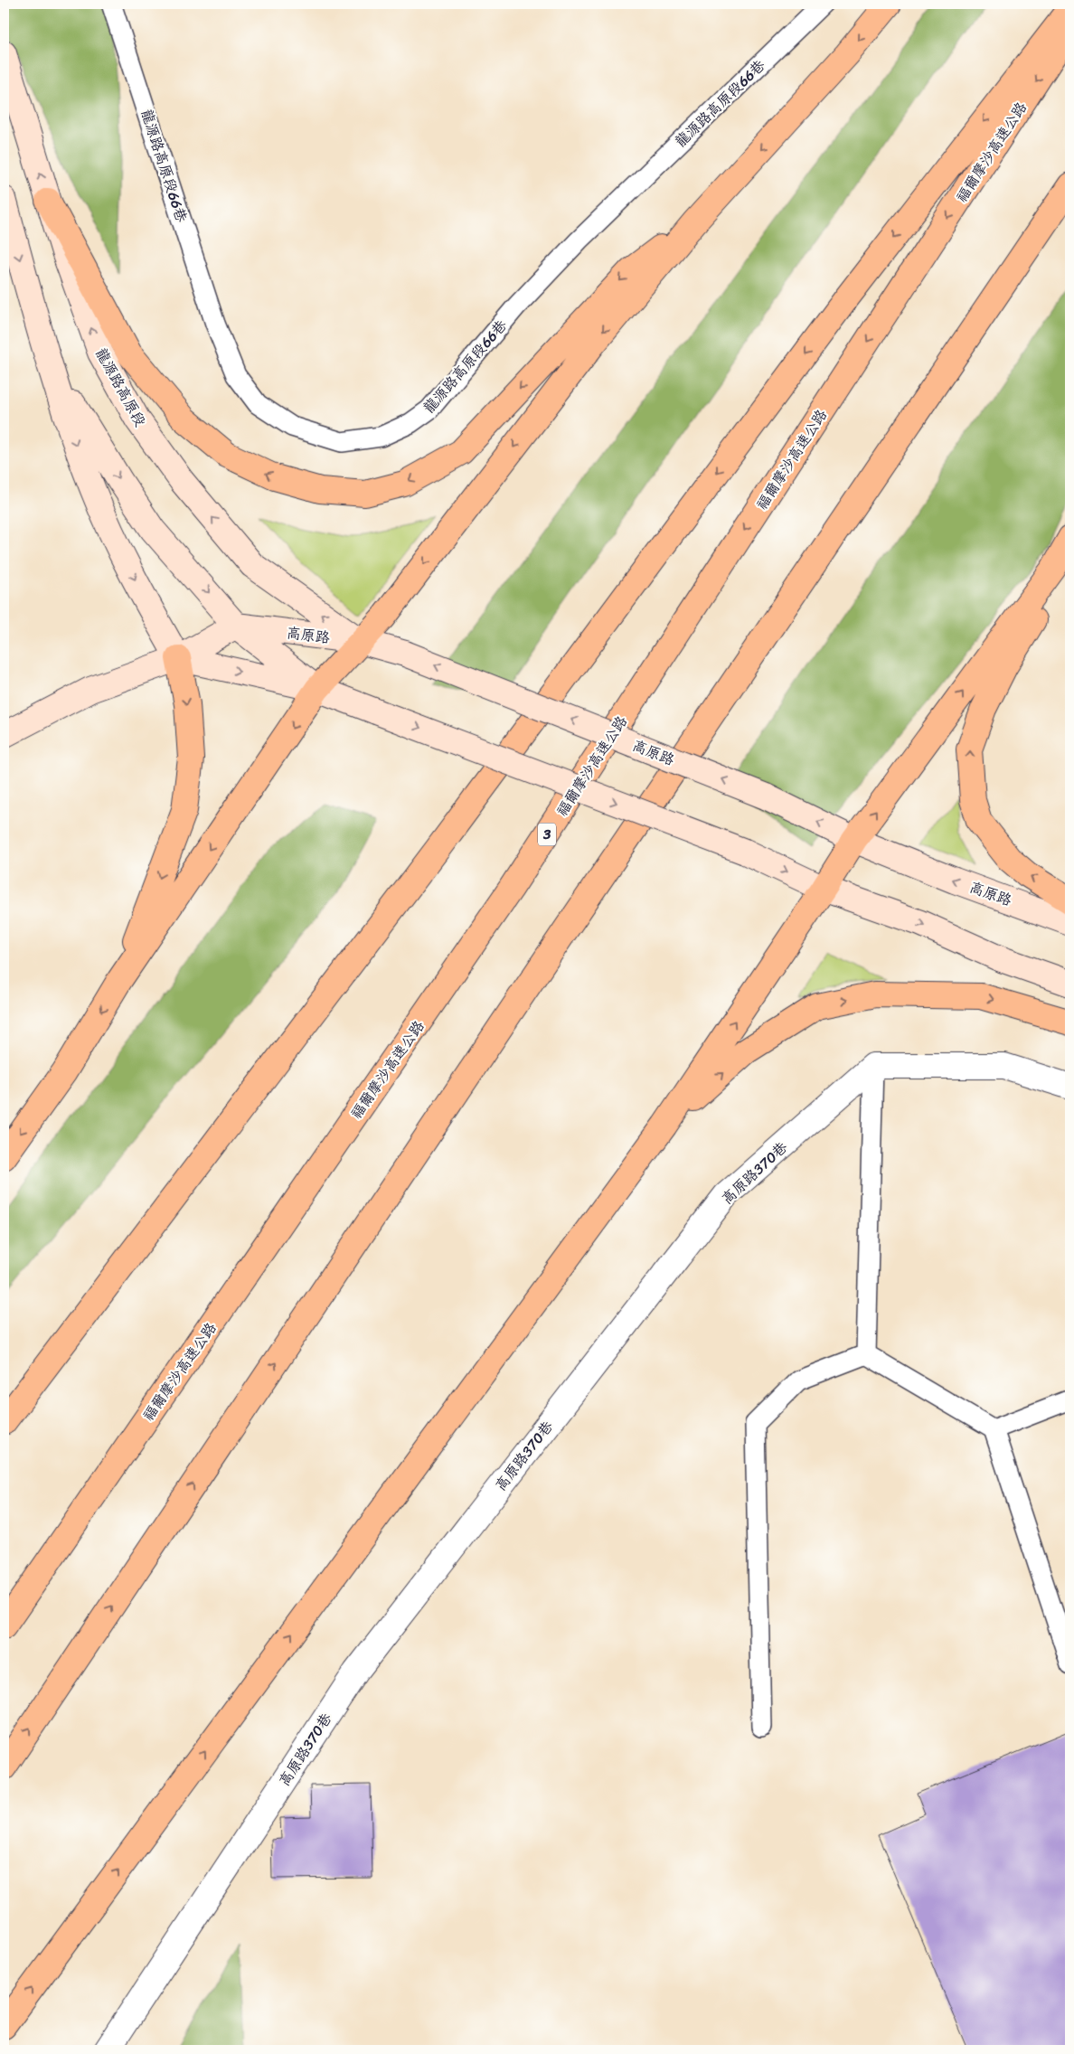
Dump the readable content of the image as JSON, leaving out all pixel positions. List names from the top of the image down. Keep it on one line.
{"streets":{"highway":["福爾摩沙高速公路","3"],"street":["龍源路高原段","高原路","高原路370巷"],"lane":["龍源路高原段66巷"]},"crossings":[["龍源路高原段","高原路"]]}
